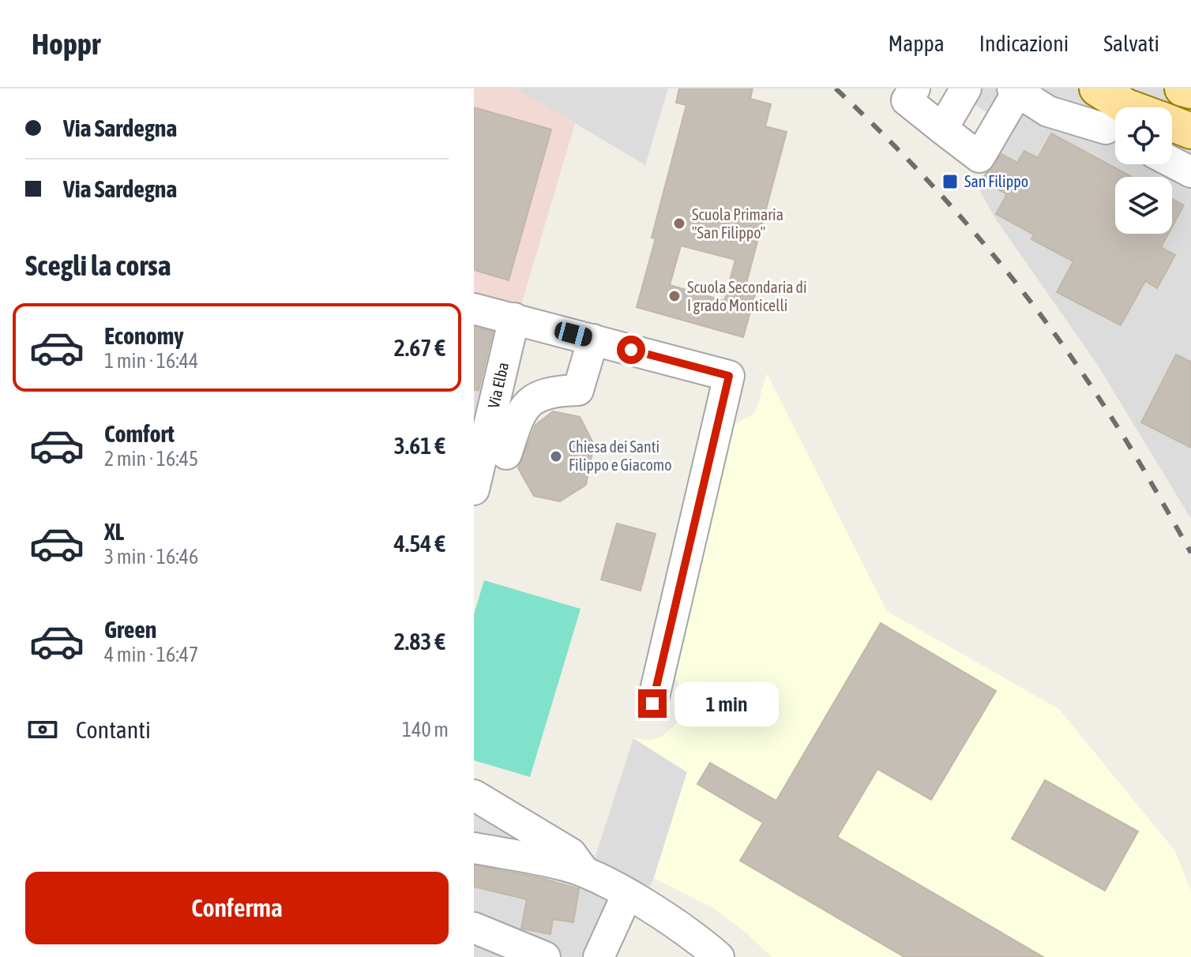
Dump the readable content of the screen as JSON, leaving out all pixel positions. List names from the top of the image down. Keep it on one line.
{"streets":{"street":["Via Elba"]},"places":{"transit":["San Filippo"],"other":["Scuola Primaria \"San Filippo\"","Scuola Secondaria di I grado Monticelli","Chiesa dei Santi Filippo e Giacomo"]},"page":{"header":"Hoppr","nav":["Mappa","Indicazioni","Salvati"],"banner":["Via Sardegna","Via Sardegna"],"heading":"Scegli la corsa","list":[{"name":"Economy","note":"1 min · 16:44","value":"2.67 €"},{"name":"Comfort","note":"2 min · 16:45","value":"3.61 €"},{"name":"XL","note":"3 min · 16:46","value":"4.54 €"},{"name":"Green","note":"4 min · 16:47","value":"2.83 €"}],"bubble":"1 min","pay":["Contanti","140 m"],"buttons":"Conferma"}}
